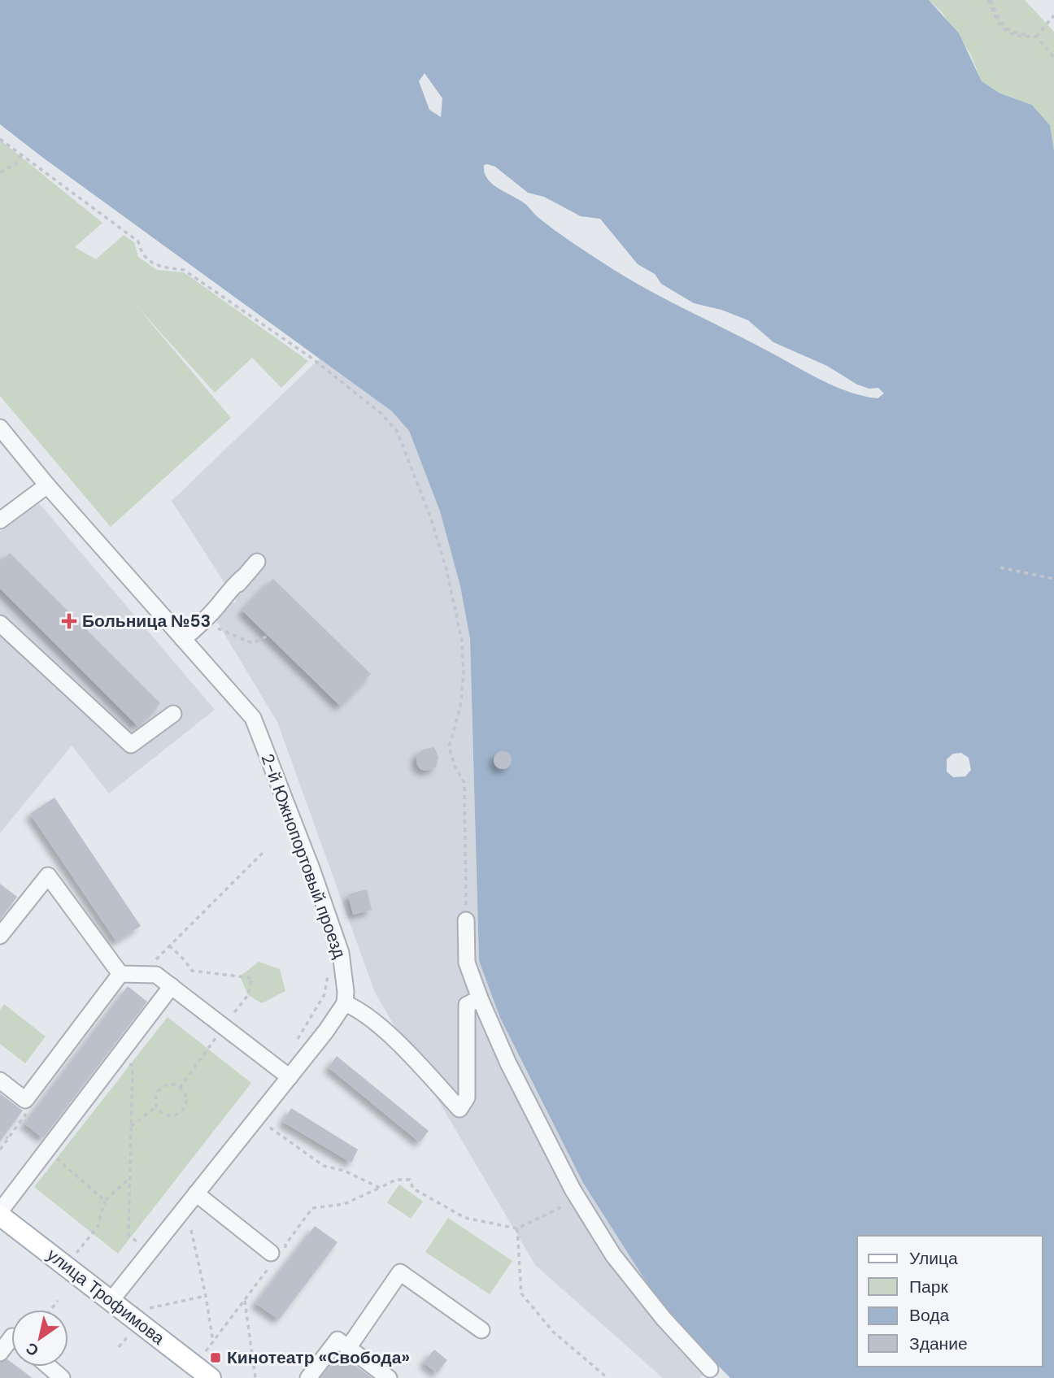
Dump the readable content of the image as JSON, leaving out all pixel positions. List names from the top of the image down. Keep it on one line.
{"streets":{"main road":["улица Трофимова"],"street":["2-й Южнопортовый проезд"]},"places":{"health":["Больница №53"],"transit":["Кинотеатр «Свобода»"]},"legend":["Улица","Парк","Вода","Здание"],"north":"bottom left"}
